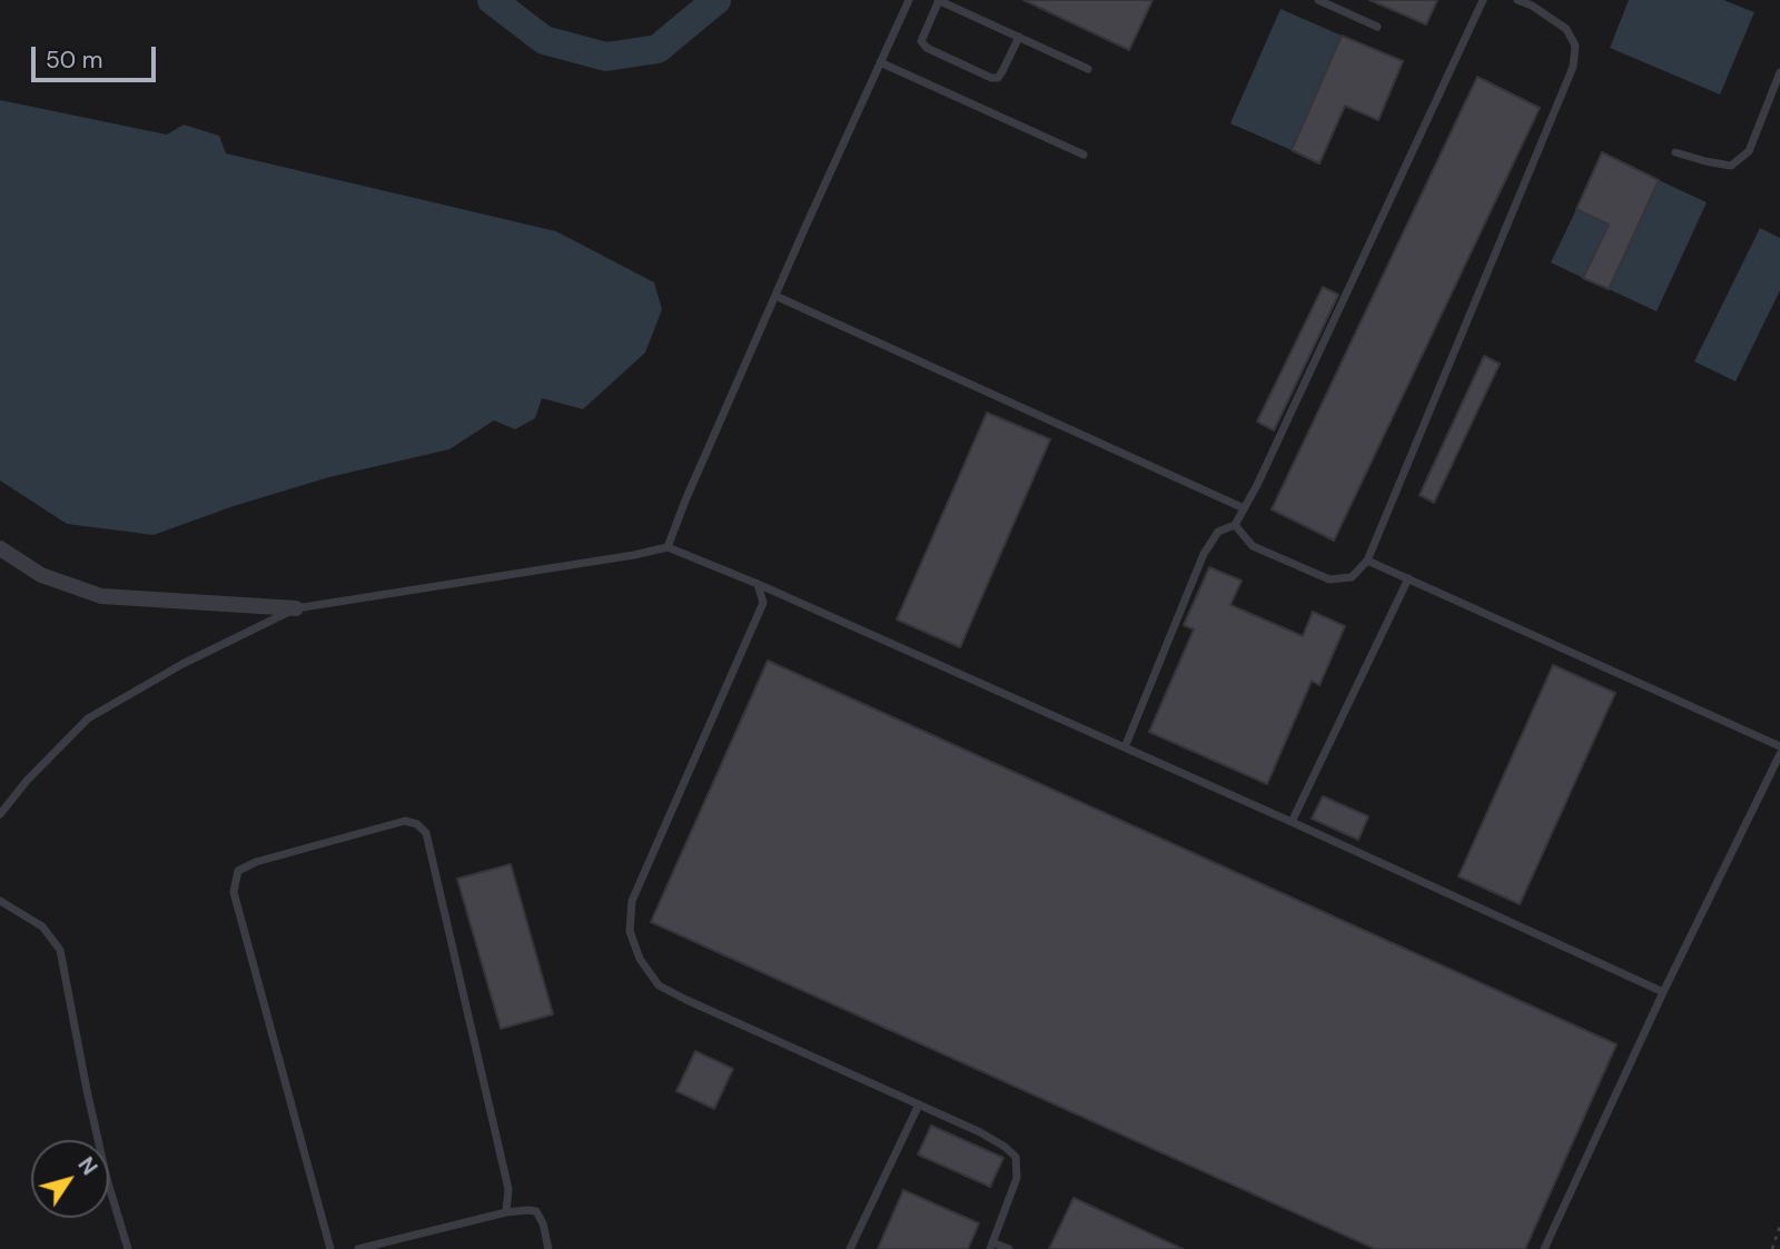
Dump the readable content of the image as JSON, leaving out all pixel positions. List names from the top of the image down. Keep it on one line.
{"scale_bar":"50 m","north":"top right"}
